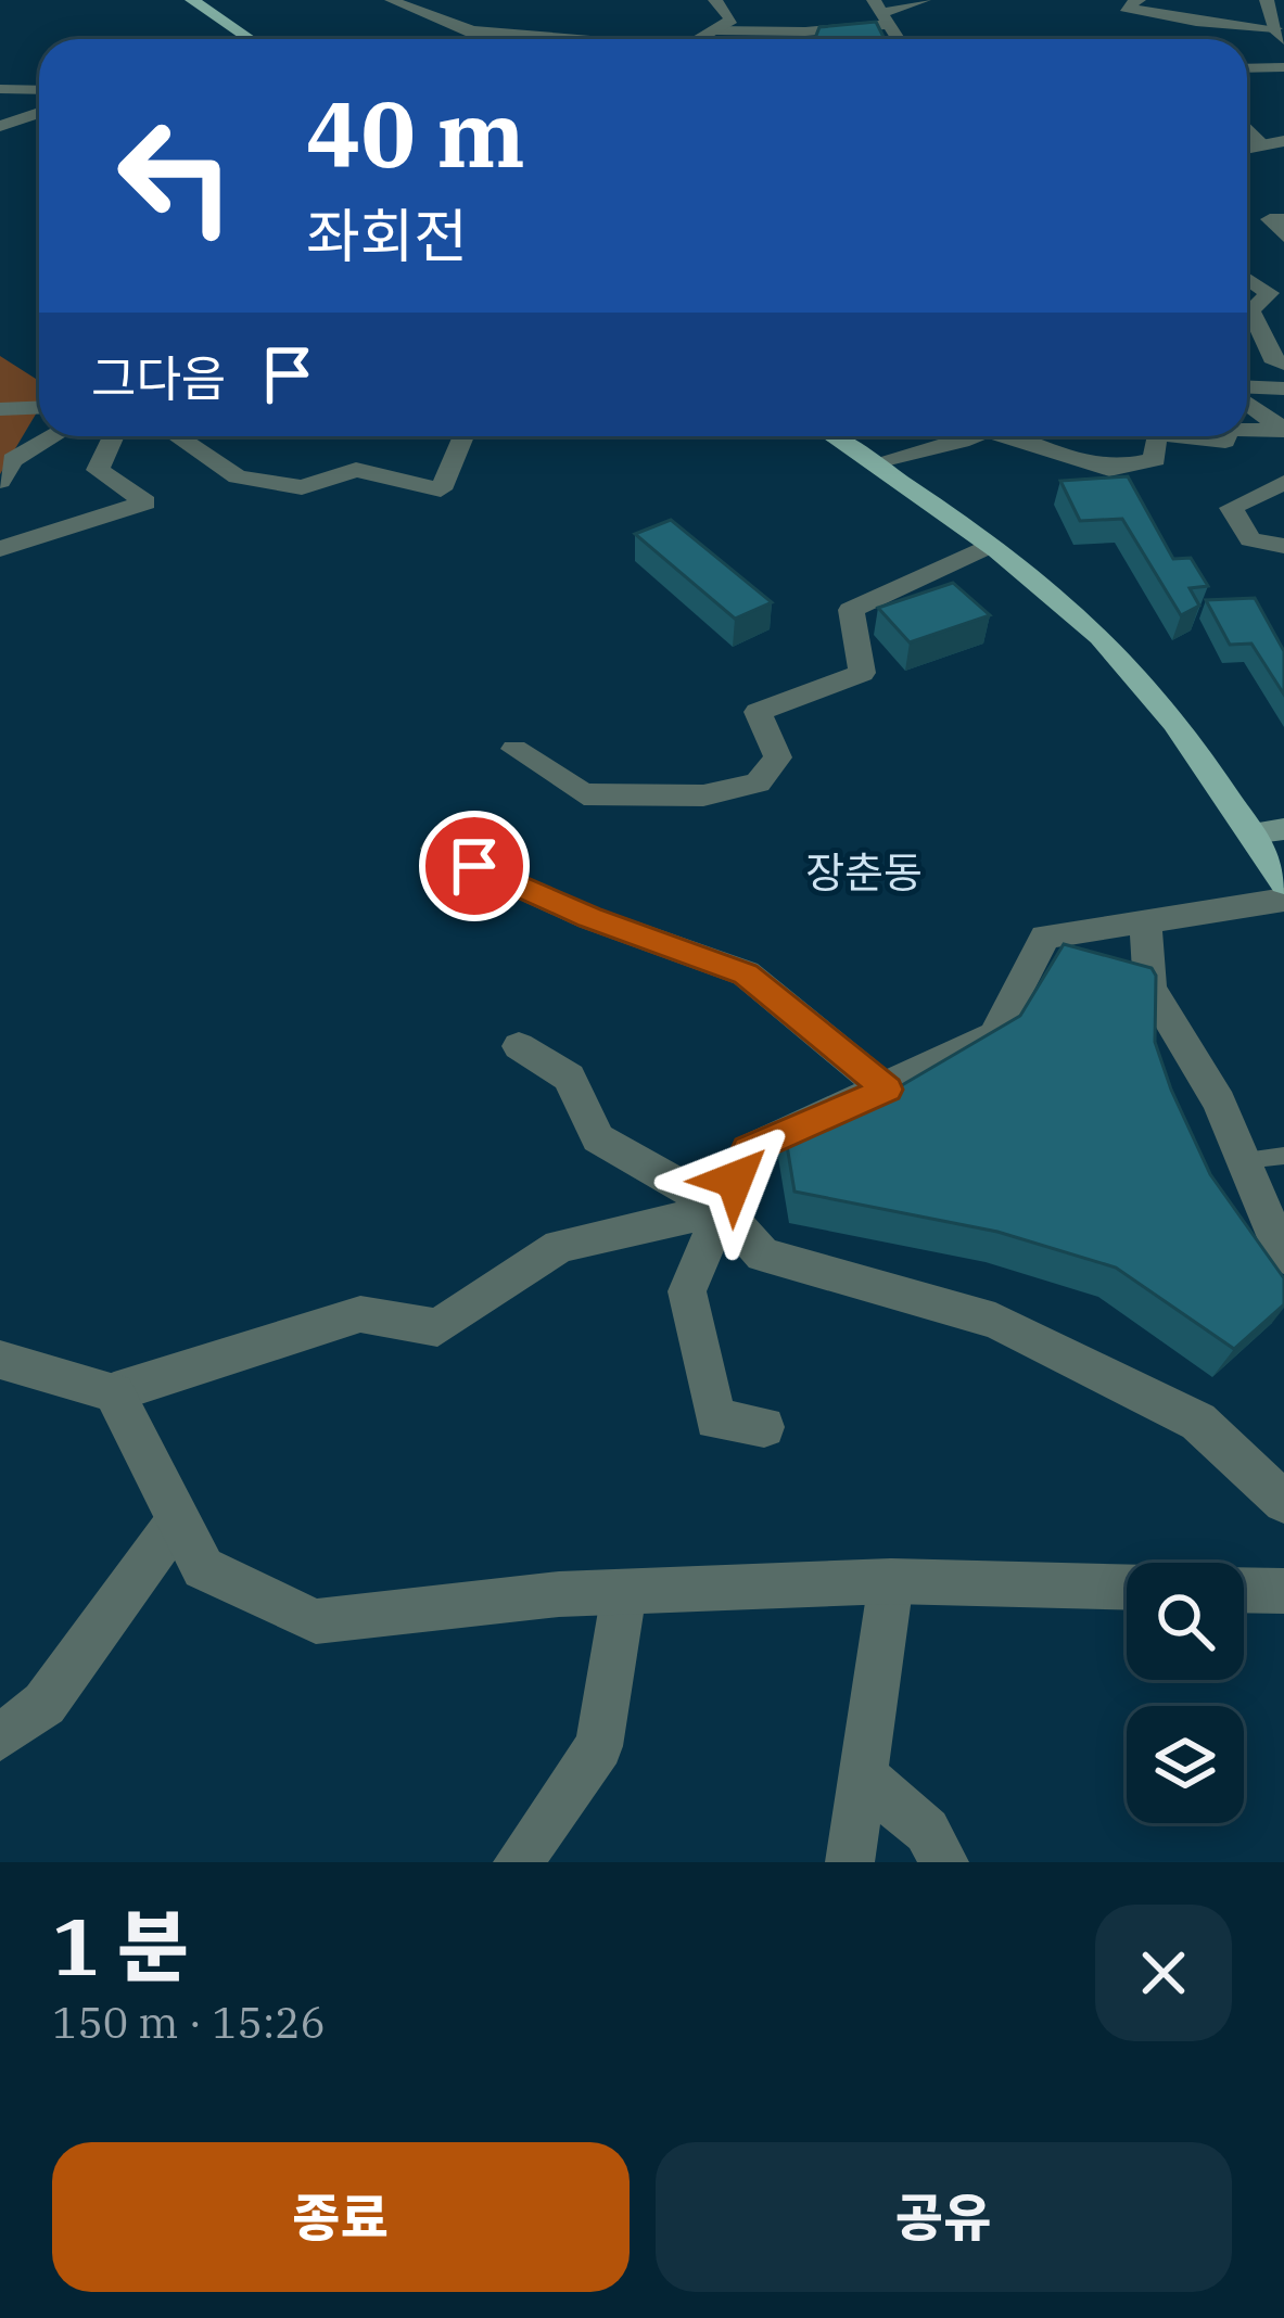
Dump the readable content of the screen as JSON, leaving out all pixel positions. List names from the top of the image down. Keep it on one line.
{"districts":["장춘동"],"page":{"turn":["40 m","좌회전"],"then":"그다음","heading":["1 분","150 m · 15:26"],"buttons":["종료","공유"]}}
